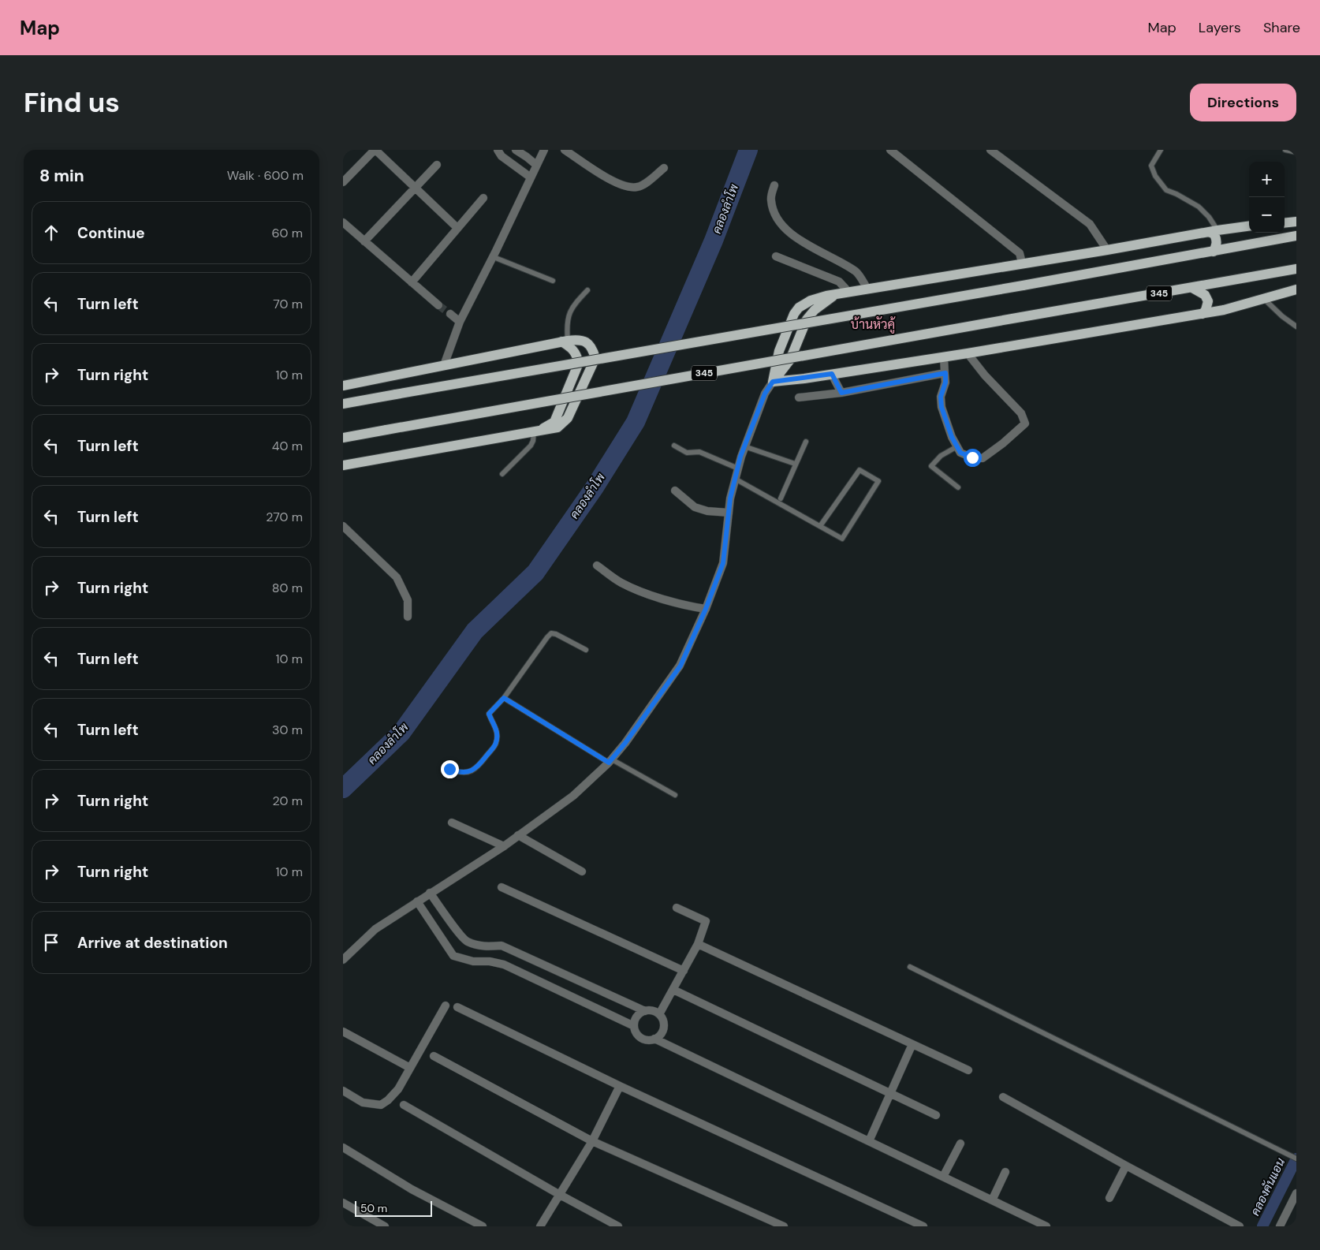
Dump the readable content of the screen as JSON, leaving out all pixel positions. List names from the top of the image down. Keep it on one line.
{"streets":{"main road":["345"]},"districts":["บ้านหัวคู้"],"water":["คลองลำโพ","คลองคันแอน"],"scale_bar":"50 m","page":{"header":"Map","nav":["Map","Layers","Share"],"buttons":"Directions","title":"Find us","heading":["8 min","Walk · 600 m"],"map_buttons":["+","−"],"list":[["Continue","60 m"],["Turn left","70 m"],["Turn right","10 m"],["Turn left","40 m"],["Turn left","270 m"],["Turn right","80 m"],["Turn left","10 m"],["Turn left","30 m"],["Turn right","20 m"],["Turn right","10 m"],"Arrive at destination"],"scale":"50 m"}}
